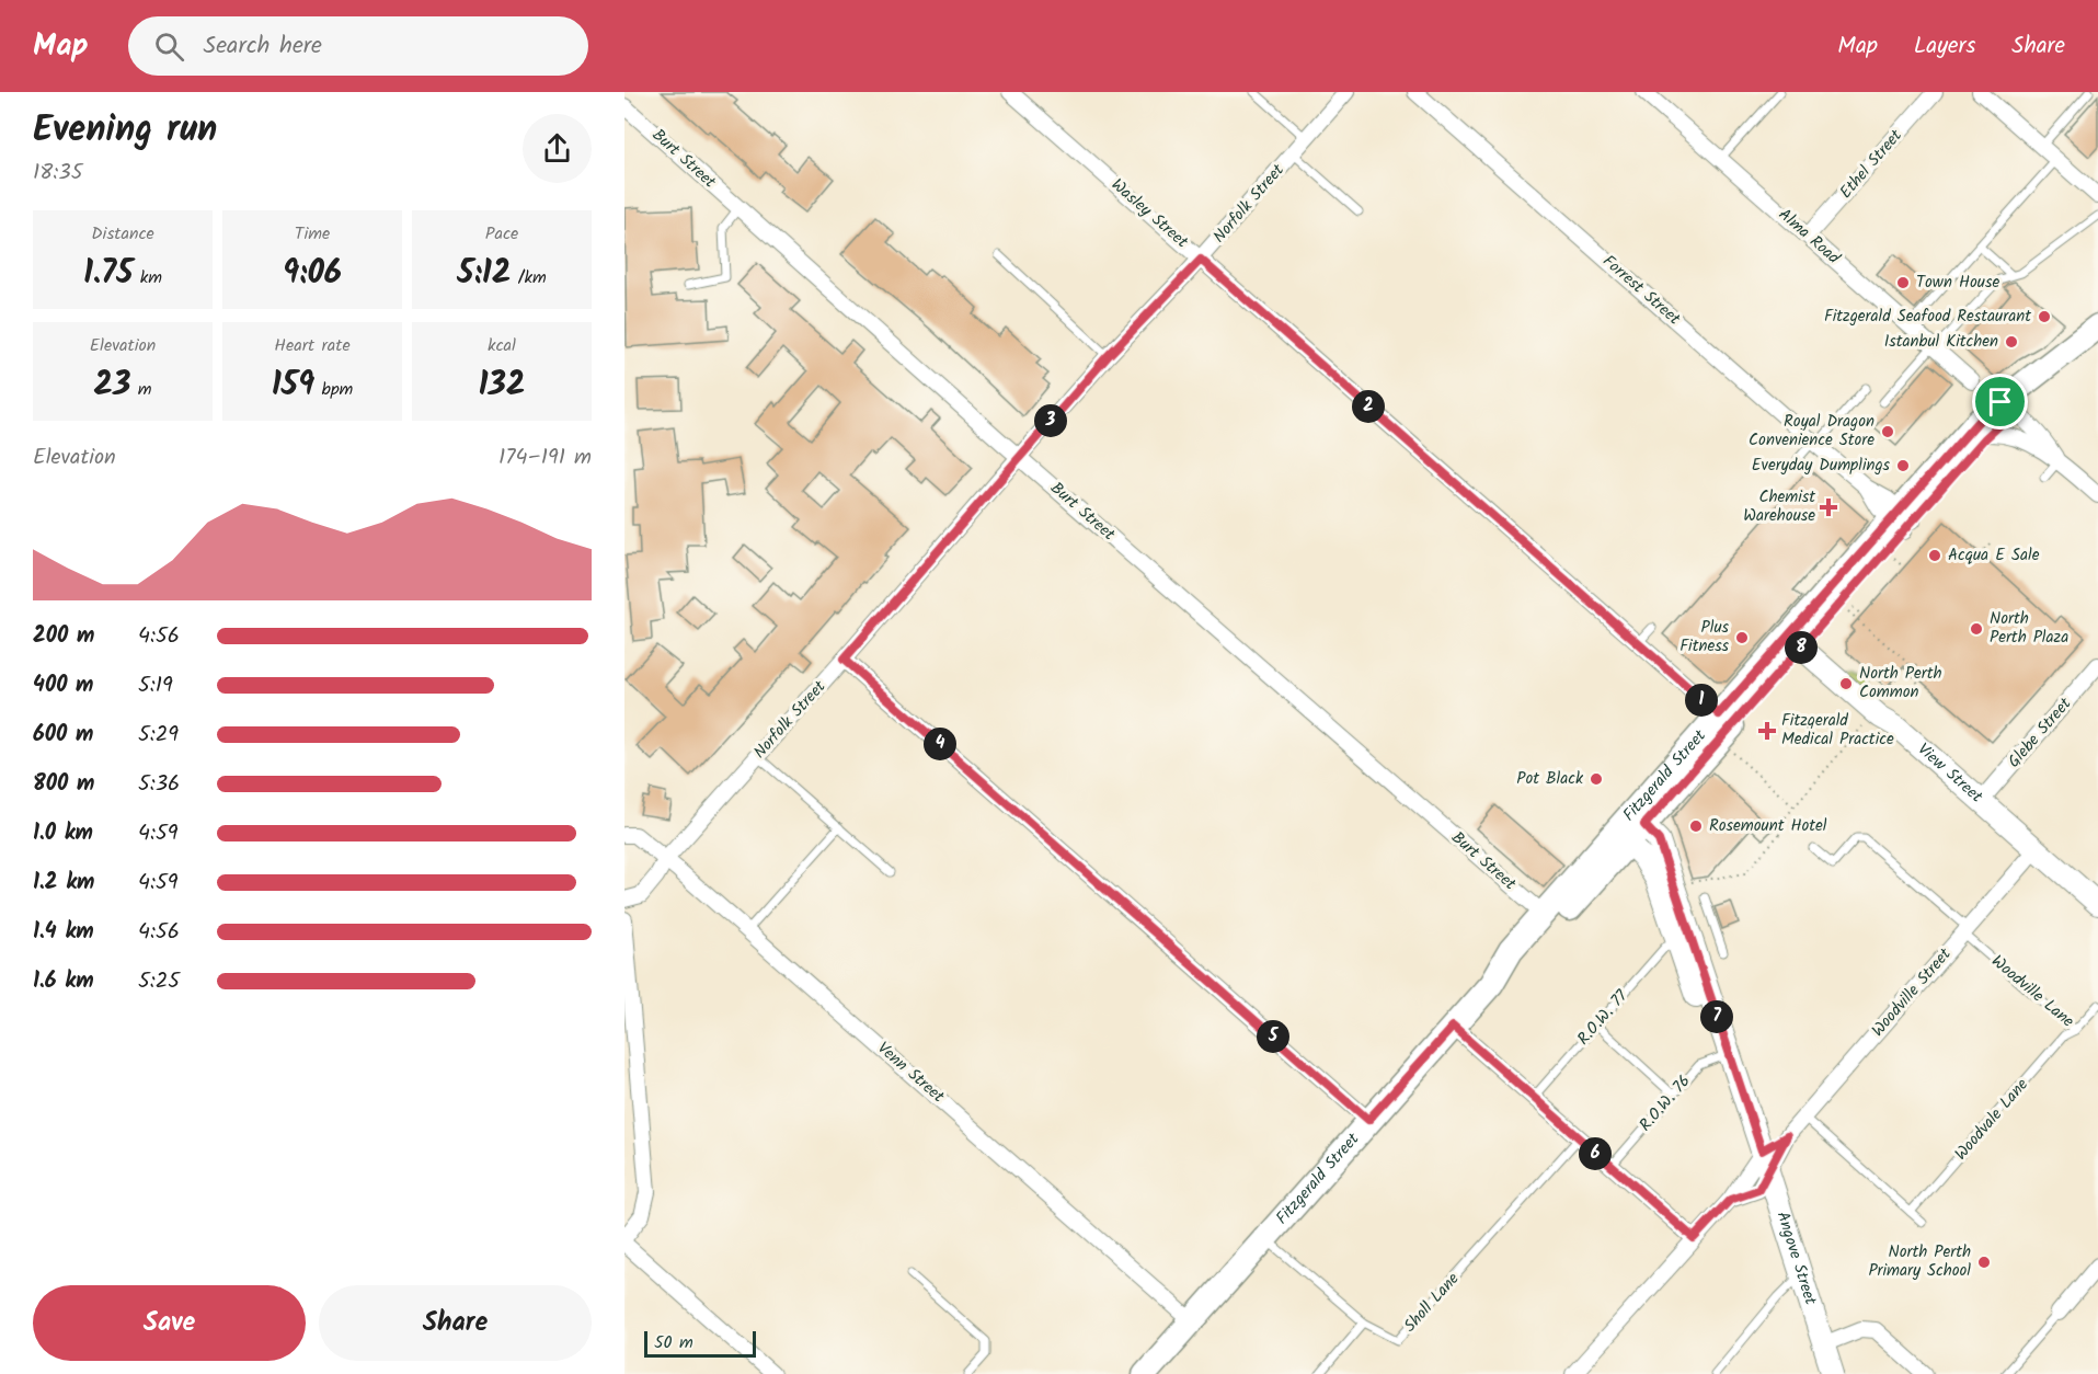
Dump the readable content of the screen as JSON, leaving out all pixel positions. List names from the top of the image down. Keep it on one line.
{"streets":{"main road":["View Street","Fitzgerald Street","Angove Street"],"street":["Burt Street","Ethel Street","Norfolk Street","Wasley Street","Alma Road","Forrest Street","Glebe Street","Woodville Street","Venn Street"],"lane":["Woodville Lane","R.O.W. 77","R.O.W. 76","Woodvale Lane","Sholl Lane"]},"crossings":[["Burt Street","Norfolk Street"],["Burt Street","Fitzgerald Street"],["Ethel Street","Alma Road"],["Norfolk Street","Wasley Street"],["Norfolk Street","Venn Street"],["Wasley Street","Fitzgerald Street"],["Forrest Street","Fitzgerald Street"],["Glebe Street","View Street"],["View Street","Fitzgerald Street"],["View Street","Woodville Street"],["Fitzgerald Street","Venn Street"],["Fitzgerald Street","Angove Street"],["Fitzgerald Street","Sholl Lane"],["Woodville Lane","Woodville Street"],["Woodville Lane","Woodvale Lane"],["Woodville Street","Angove Street"],["R.O.W. 77","Angove Street"],["R.O.W. 76","Angove Street"]],"places":{"other":["Town House","Fitzgerald Seafood Restaurant","Istanbul Kitchen","Royal Dragon Convenience Store","Everyday Dumplings","Acqua E Sale","North Perth Plaza","Plus Fitness","North Perth Common","Pot Black","Rosemount Hotel","North Perth Primary School"],"health":["Chemist Warehouse","Fitzgerald Medical Practice"]},"scale_bar":"50 m","page":{"header":"Map","search":"Search here","nav":["Map","Layers","Share"],"heading":["Evening run","18:35"],"stats":[["Distance","1.75 km"],["Time","9:06"],["Pace","5:12 /km"],["Elevation","23 m"],["Heart rate","159 bpm"],["kcal","132"]],"pins":["2","3","8","1","4","7","5","6"],"chart":["Elevation","174–191 m"],"list":[{"name":"200 m","note":"4:56"},{"name":"400 m","note":"5:19"},{"name":"600 m","note":"5:29"},{"name":"800 m","note":"5:36"},{"name":"1.0 km","note":"4:59"},{"name":"1.2 km","note":"4:59"},{"name":"1.4 km","note":"4:56"},{"name":"1.6 km","note":"5:25"}],"buttons":["Save","Share"],"scale":"50 m"}}
